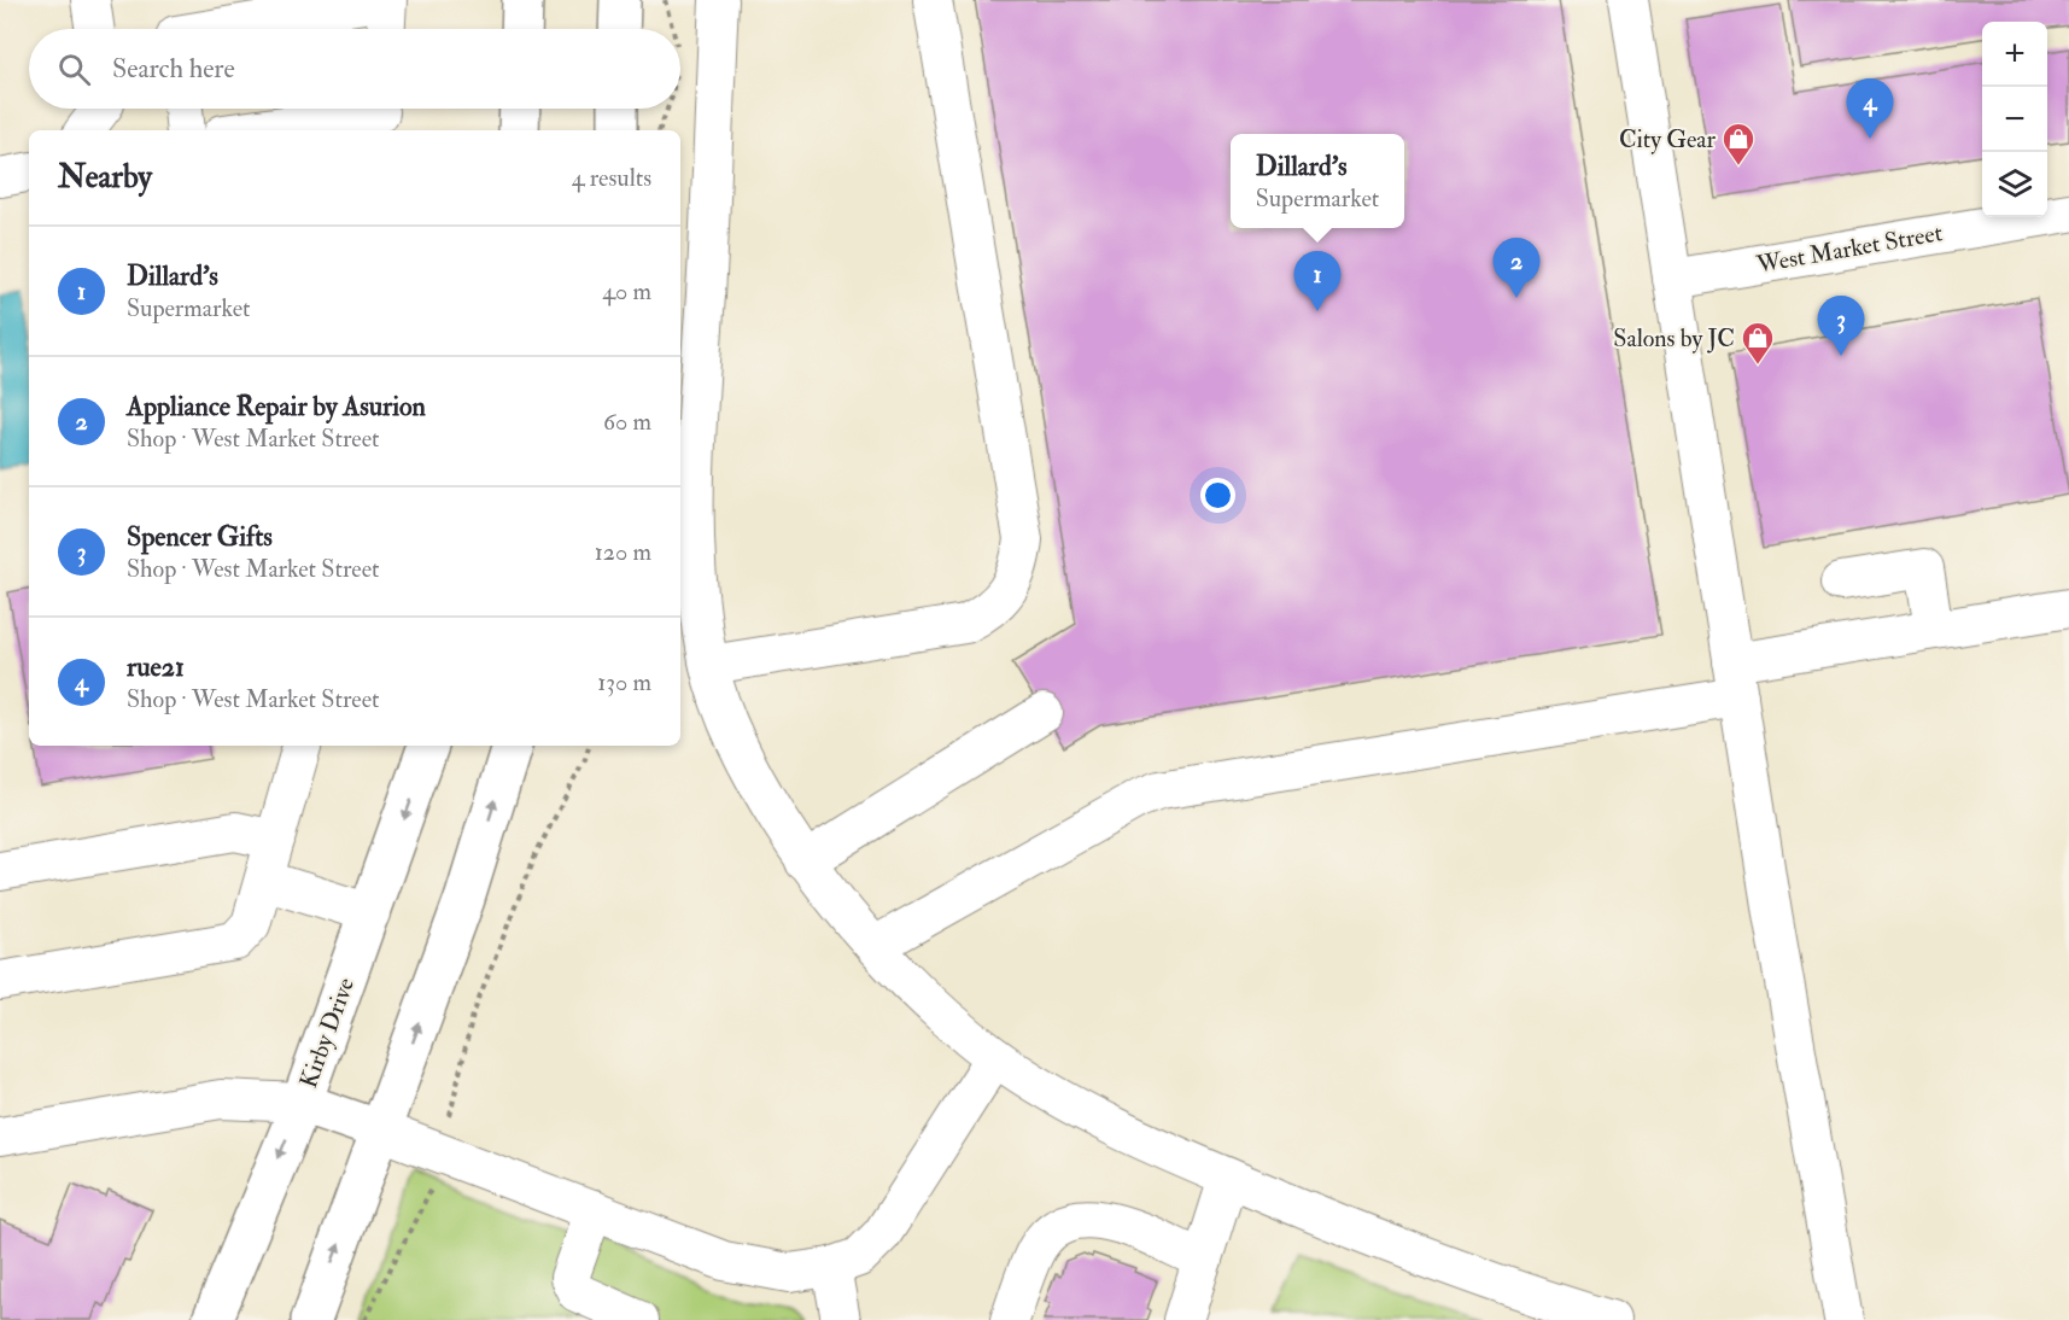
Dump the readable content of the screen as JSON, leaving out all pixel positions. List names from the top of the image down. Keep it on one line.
{"streets":{"main road":["Kirby Drive"],"street":["West Market Street"]},"places":{"shop":["City Gear","Salons by JC"]},"page":{"map_buttons":["+","−"],"search":"Search here","pins":["4","2","1","3"],"heading":["Nearby","4 results"],"popup":["Dillard's","Supermarket"],"list":[{"mark":"1","name":"Dillard's","note":"Supermarket","value":"40 m"},{"mark":"2","name":"Appliance Repair by Asurion","note":"Shop · West Market Street","value":"60 m"},{"mark":"3","name":"Spencer Gifts","note":"Shop · West Market Street","value":"120 m"},{"mark":"4","name":"rue21","note":"Shop · West Market Street","value":"130 m"}]}}
